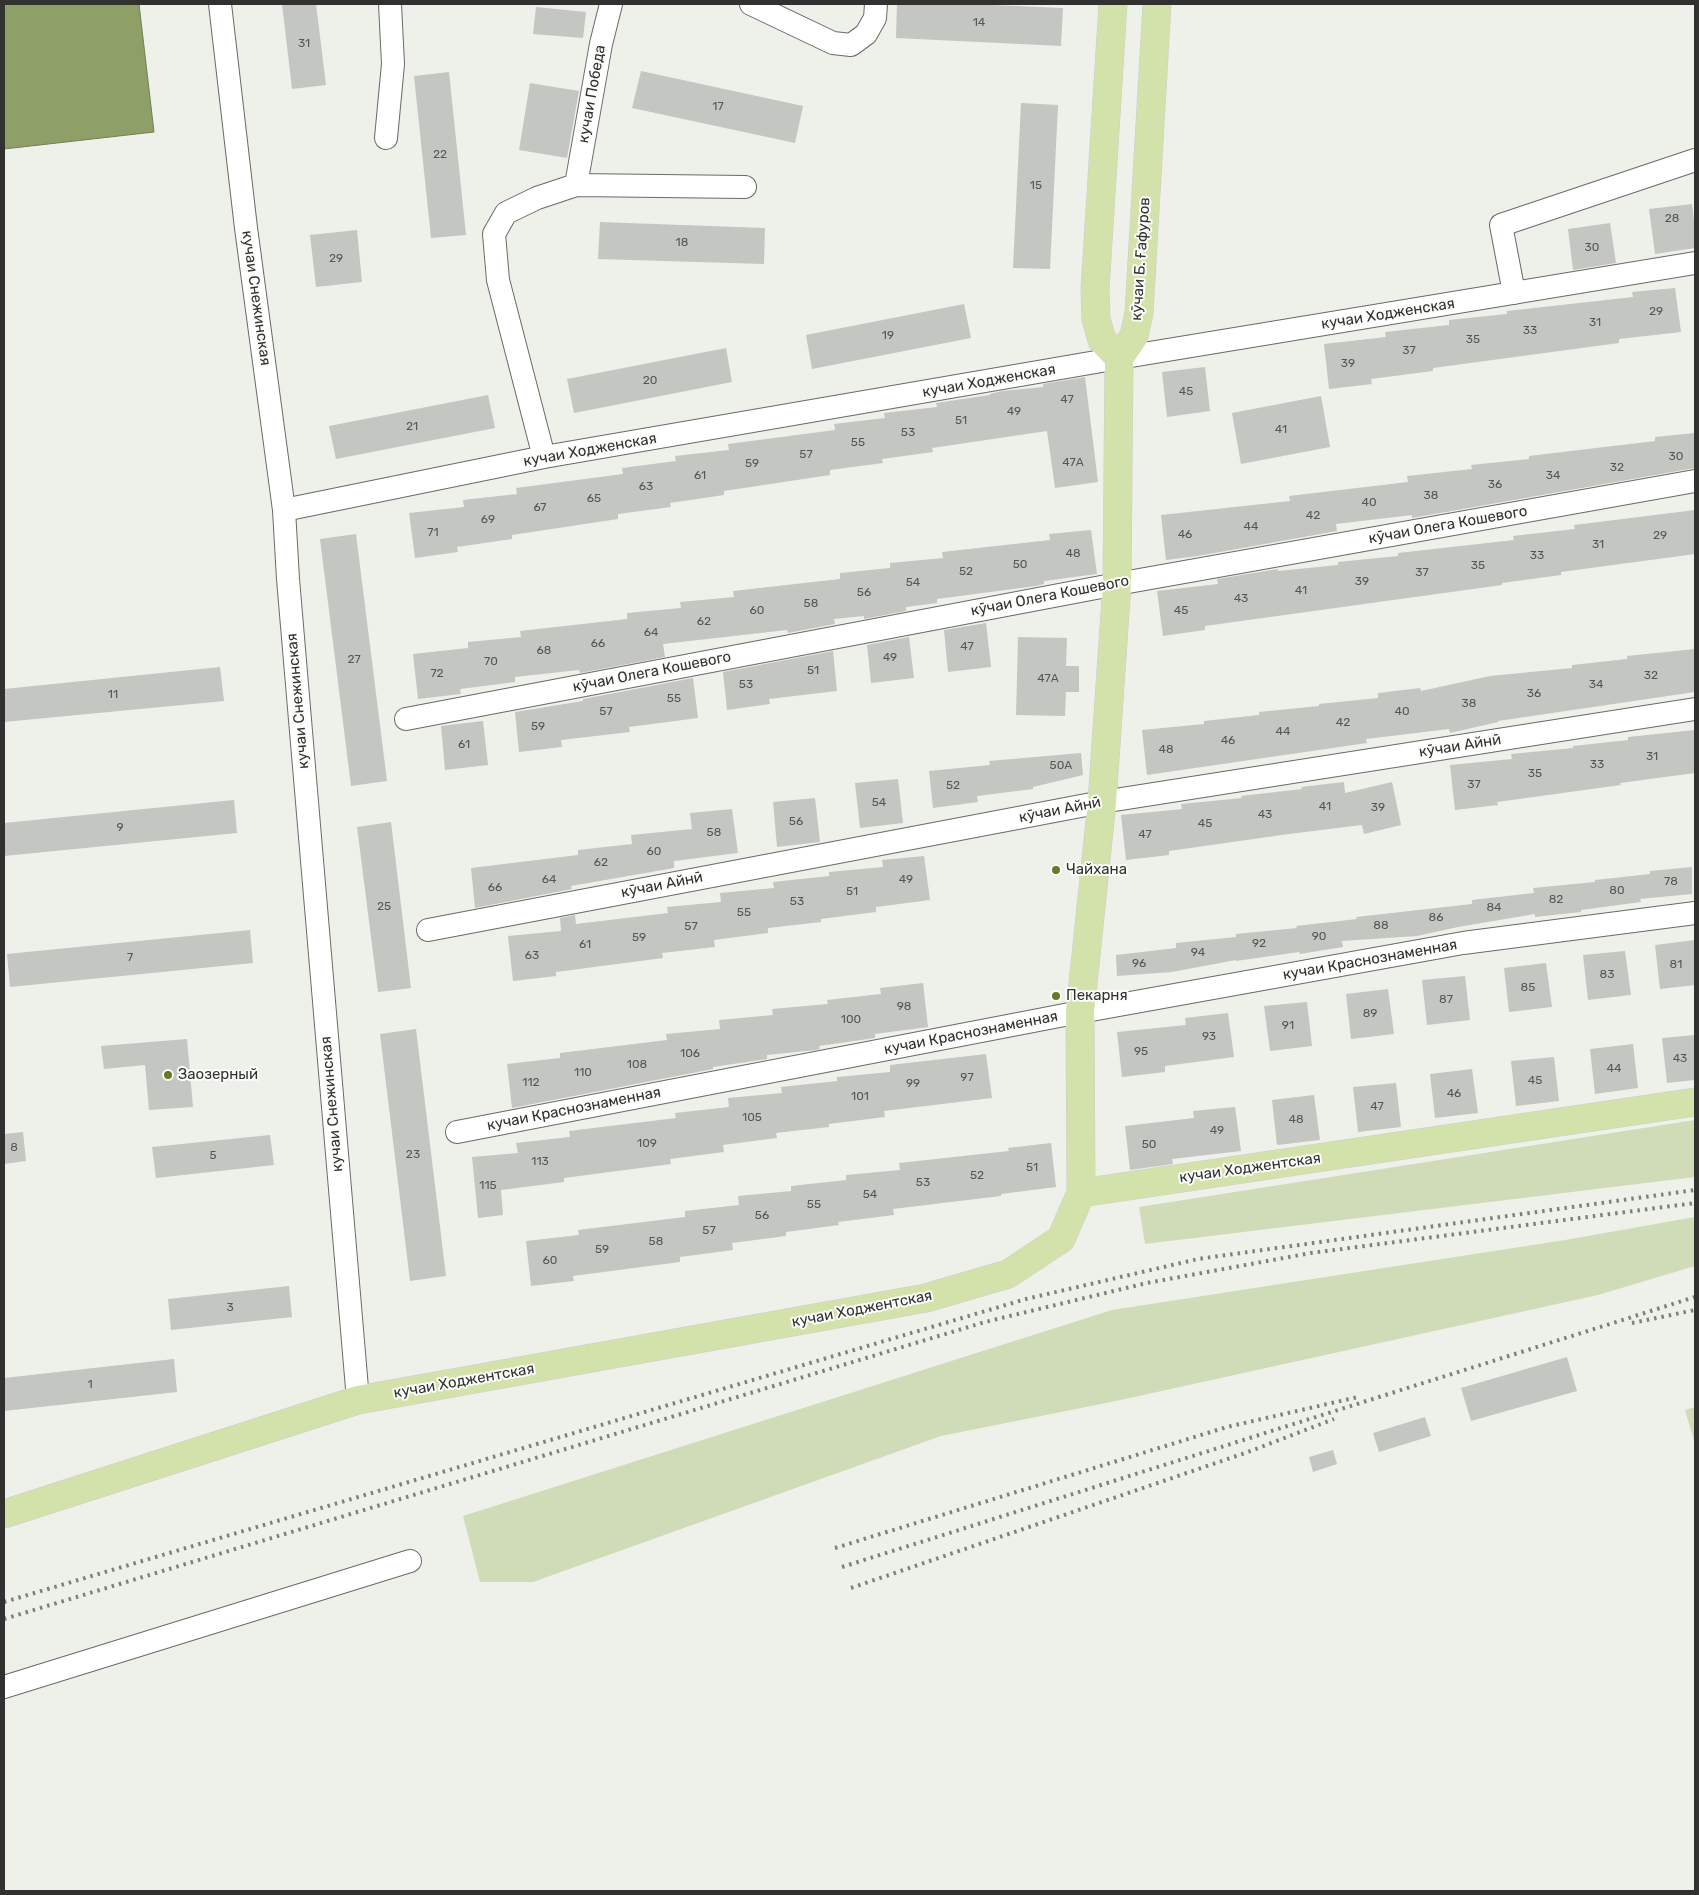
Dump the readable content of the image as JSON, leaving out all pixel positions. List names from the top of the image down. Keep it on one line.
{"streets":{"main road":["кӯчаи Б. Ғафуров","кучаи Ходжентская"],"street":["кучаи Победа","кучаи Снежинская","кучаи Ходженская","кӯчаи Олега Кошевого","кӯчаи Айнӣ","кучаи Краснознаменная"]},"crossings":[["кӯчаи Б. Ғафуров","кучаи Ходженская"],["кучаи Снежинская","кучаи Ходженская"],["кучаи Снежинская","кучаи Ходжентская"]],"places":["Чайхана","Пекарня","Заозерный"],"house_numbers":["14","31","17","22","15","28","18","30","29","29","31","33","19","35","37","39","20","45","47","49","51","21","41","53","55","57","30","47А","59","32","61","34","36","63","38","65","40","67","42","69","44","71","46","29","31","48","33","50","35","52","37","39","54","41","56","43","58","60","45","62","64","66","47","68","49","27","70","51","72","32","47А","53","34","36","11","55","38","57","40","42","59","44","46","61","48","31","33","50А","35","37","52","54","41","39","43","56","45","9","58","47","60","62","64","49","78","66","80","51","82","53","25","84","55","86","88","57","90","59","92","61","94","63","7","96","81","83","85","87","98","89","100","91","93","95","106","43","108","44","110","97","45","112","99","46","101","47","105","48","49","109","50","8","23","5","113","51","52","53","115","54","55","56","57","58","59","60","3","1"]}
